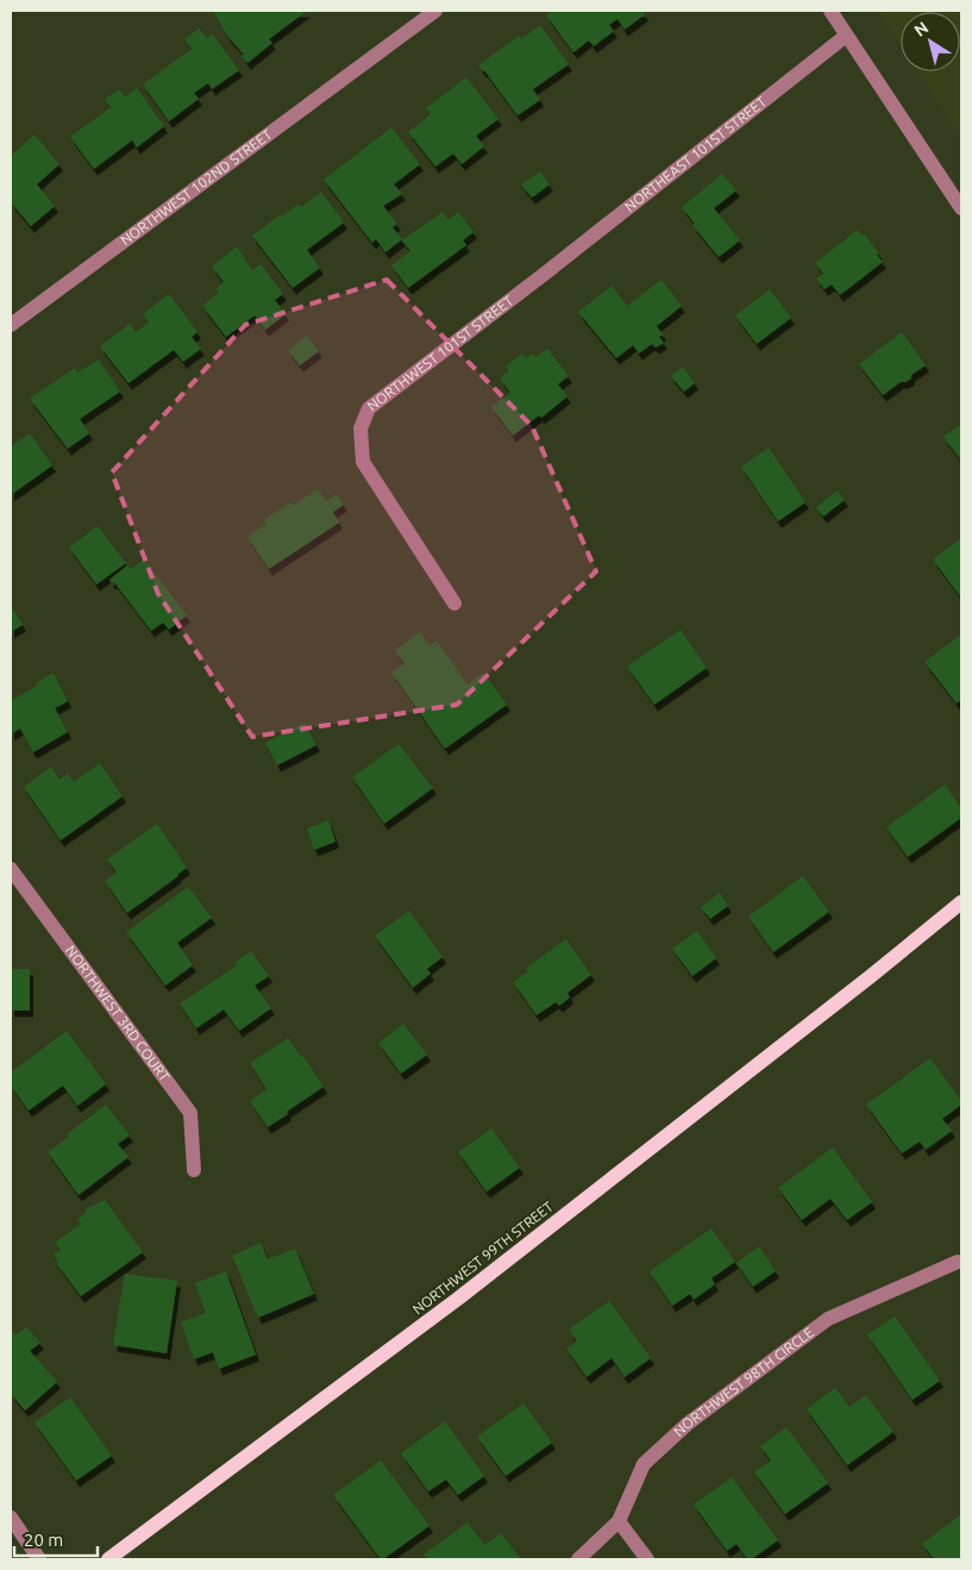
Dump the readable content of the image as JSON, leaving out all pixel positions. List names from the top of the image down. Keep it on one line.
{"streets":{"main road":["NORTHWEST 99TH STREET"],"street":["NORTHEAST 101ST STREET","NORTHWEST 102ND STREET","NORTHWEST 101ST STREET","NORTHWEST 3RD COURT","NORTHWEST 98TH CIRCLE"]},"crossings":[["NORTHEAST 101ST STREET","NORTHWEST 101ST STREET"]],"scale_bar":"20 m","north":"top left"}
